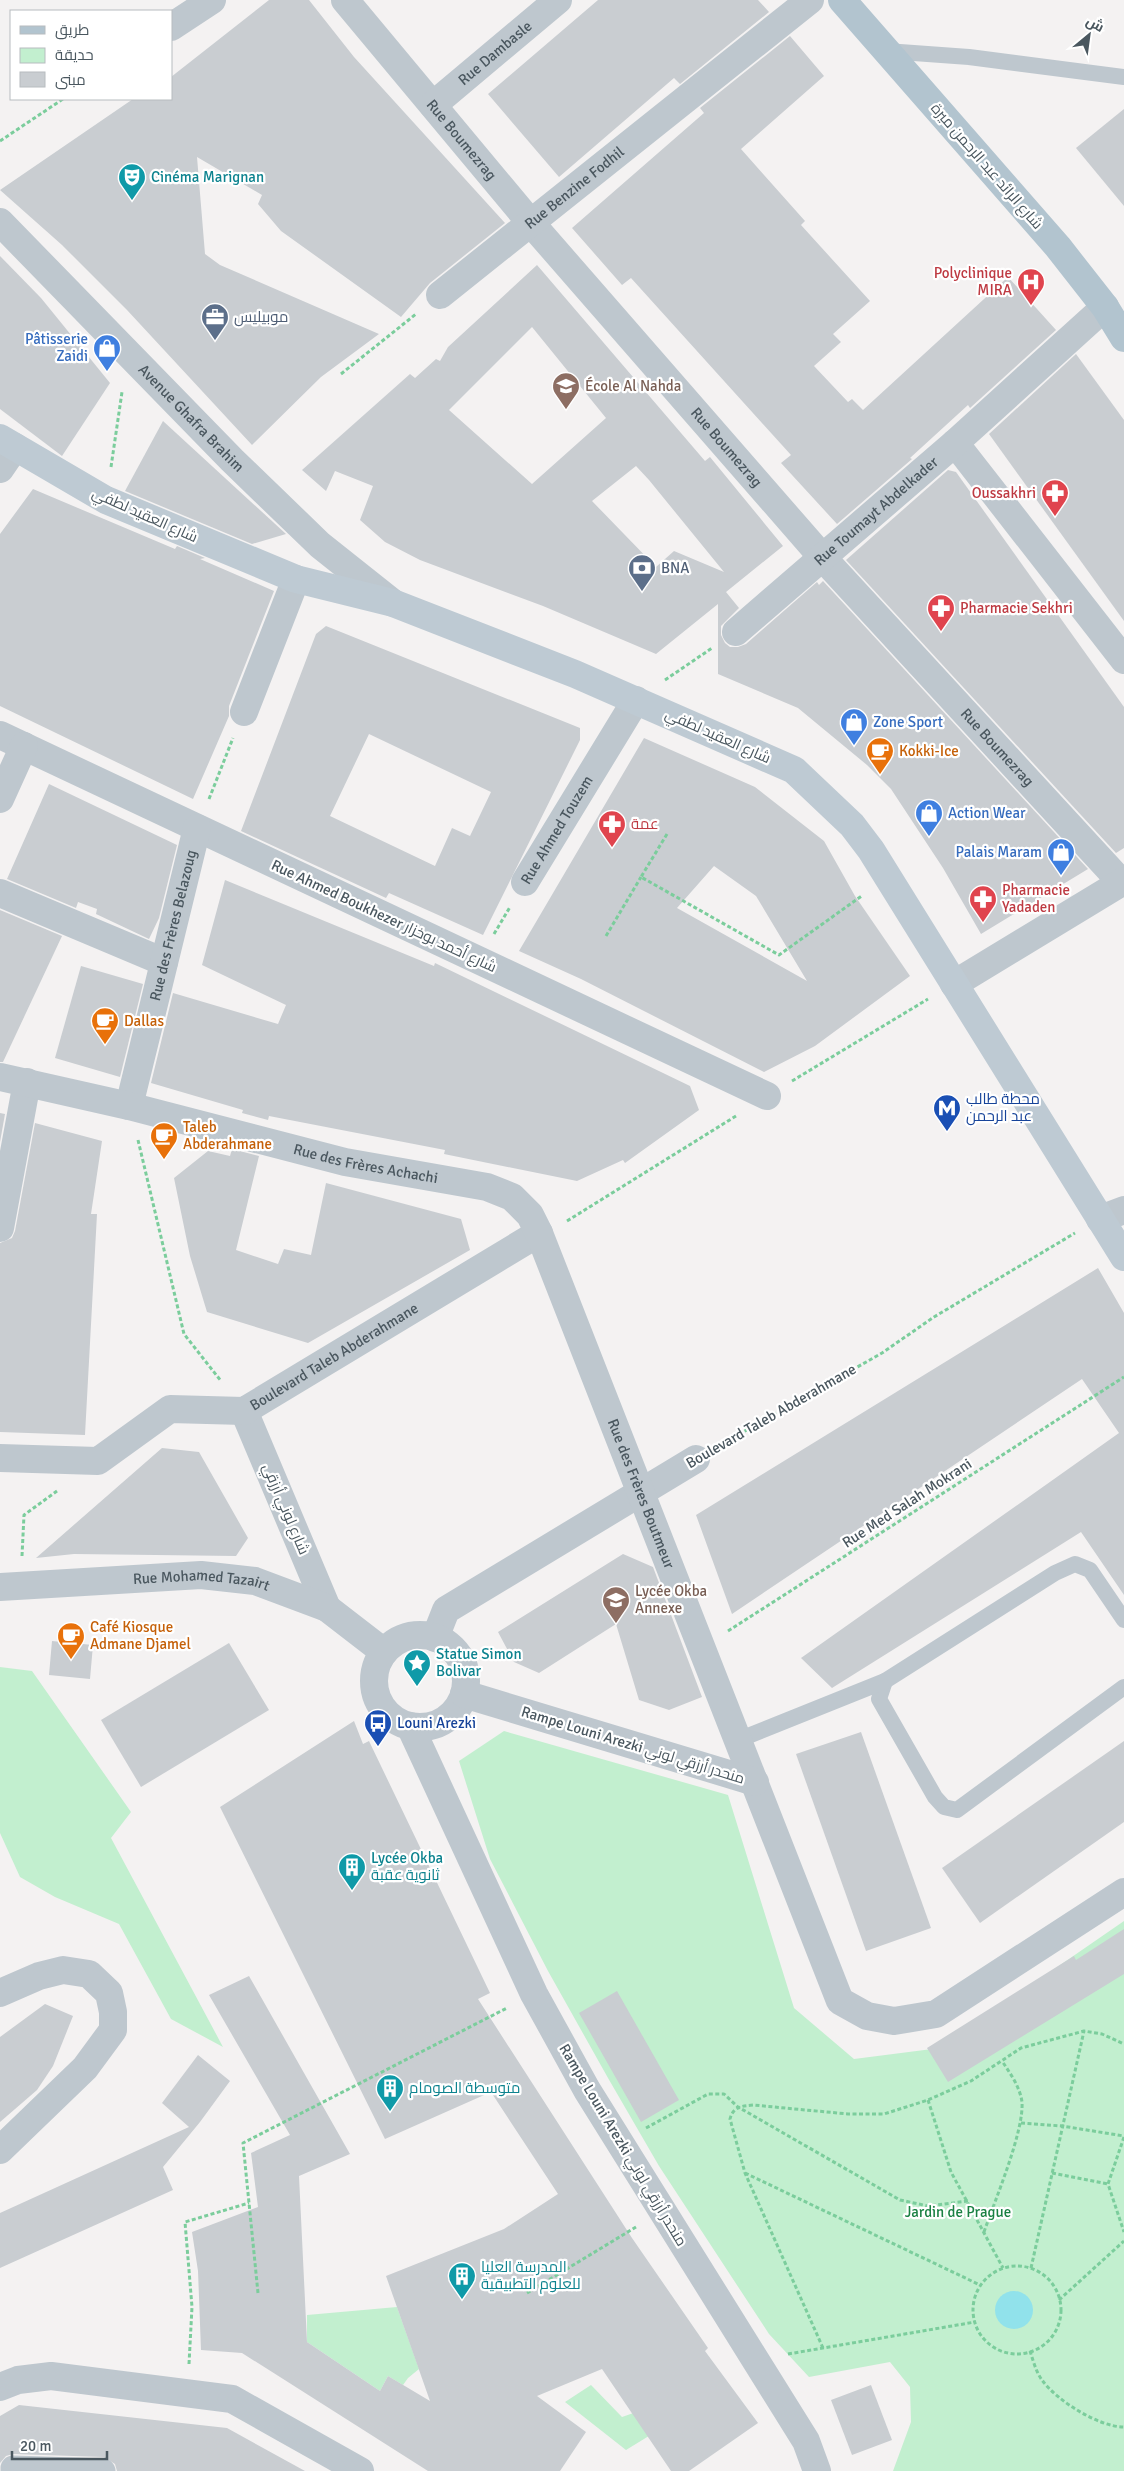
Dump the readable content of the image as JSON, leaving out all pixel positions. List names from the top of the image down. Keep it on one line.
{"streets":{"main road":["شارع الرائد عبد الرحمن ميرة","شارع العقيد لطفي"],"street":["Rue Dambasle","Rue Boumezrag","Rue Benzine Fodhil","Avenue Ghafra Brahim","Rue Toumayt Abdelkader","Rue Ahmed Touzem","Rue Ahmed Boukhezer شارع أحمد بوخزار","Rue des Frères Belazoug","Rue des Frères Achachi","Boulevard Taleb Abderahmane","Rue des Frères Boutmeur","شارع لوني أرزقي","Rue Mohamed Tazairt","Rampe Louni Arezki منحدر أرزقي لوني"],"path":["Rue Med Salah Mokrani"]},"crossings":[["Rue Dambasle","Rue Boumezrag"],["Rue Boumezrag","Rue Benzine Fodhil"],["Rue Boumezrag","Rue Toumayt Abdelkader"],["شارع الرائد عبد الرحمن ميرة","Rue Toumayt Abdelkader"],["Avenue Ghafra Brahim","شارع العقيد لطفي"],["شارع العقيد لطفي","Rue Ahmed Touzem"],["شارع العقيد لطفي","Boulevard Taleb Abderahmane"],["Rue Ahmed Touzem","Rue Ahmed Boukhezer شارع أحمد بوخزار"],["Rue Ahmed Boukhezer شارع أحمد بوخزار","Rue des Frères Belazoug"],["Rue des Frères Belazoug","Rue des Frères Achachi"],["Rue des Frères Achachi","Boulevard Taleb Abderahmane"],["Rue des Frères Achachi","Rue des Frères Boutmeur"],["Boulevard Taleb Abderahmane","Rue des Frères Boutmeur"],["Boulevard Taleb Abderahmane","شارع لوني أرزقي"],["Boulevard Taleb Abderahmane","Rue Mohamed Tazairt"],["Boulevard Taleb Abderahmane","Rampe Louni Arezki منحدر أرزقي لوني"],["Rue des Frères Boutmeur","Rue Med Salah Mokrani"],["Rue des Frères Boutmeur","Rampe Louni Arezki منحدر أرزقي لوني"],["شارع لوني أرزقي","Rue Mohamed Tazairt"],["Rue Mohamed Tazairt","Rampe Louni Arezki منحدر أرزقي لوني"]],"parks":["Jardin de Prague"],"places":{"theatre":["Cinéma Marignan"],"hospital":["Polyclinique MIRA"],"office":["موبيليس"],"shop":["Pâtisserie Zaidi","Zone Sport","Action Wear","Palais Maram"],"school or university":["École Al Nahda","Lycée Okba Annexe"],"pharmacy":["Oussakhri","Pharmacie Sekhri","عمة","Pharmacie Yadaden"],"bank":["BNA"],"cafe":["Kokki-Ice","Dallas","Taleb Abderahmane","Café Kiosque Admane Djamel"],"metro station":["محطة طالب عبد الرحمن"],"place":["Statue Simon Bolivar"],"bus stop":["Louni Arezki"],"building":["Lycée Okba ثانوية عقبة","متوسطة الصومام","المدرسة العليا للعلوم التطبيقية"]},"legend":["طريق","حديقة","مبنى"],"scale_bar":"20 m","north":"top right"}
